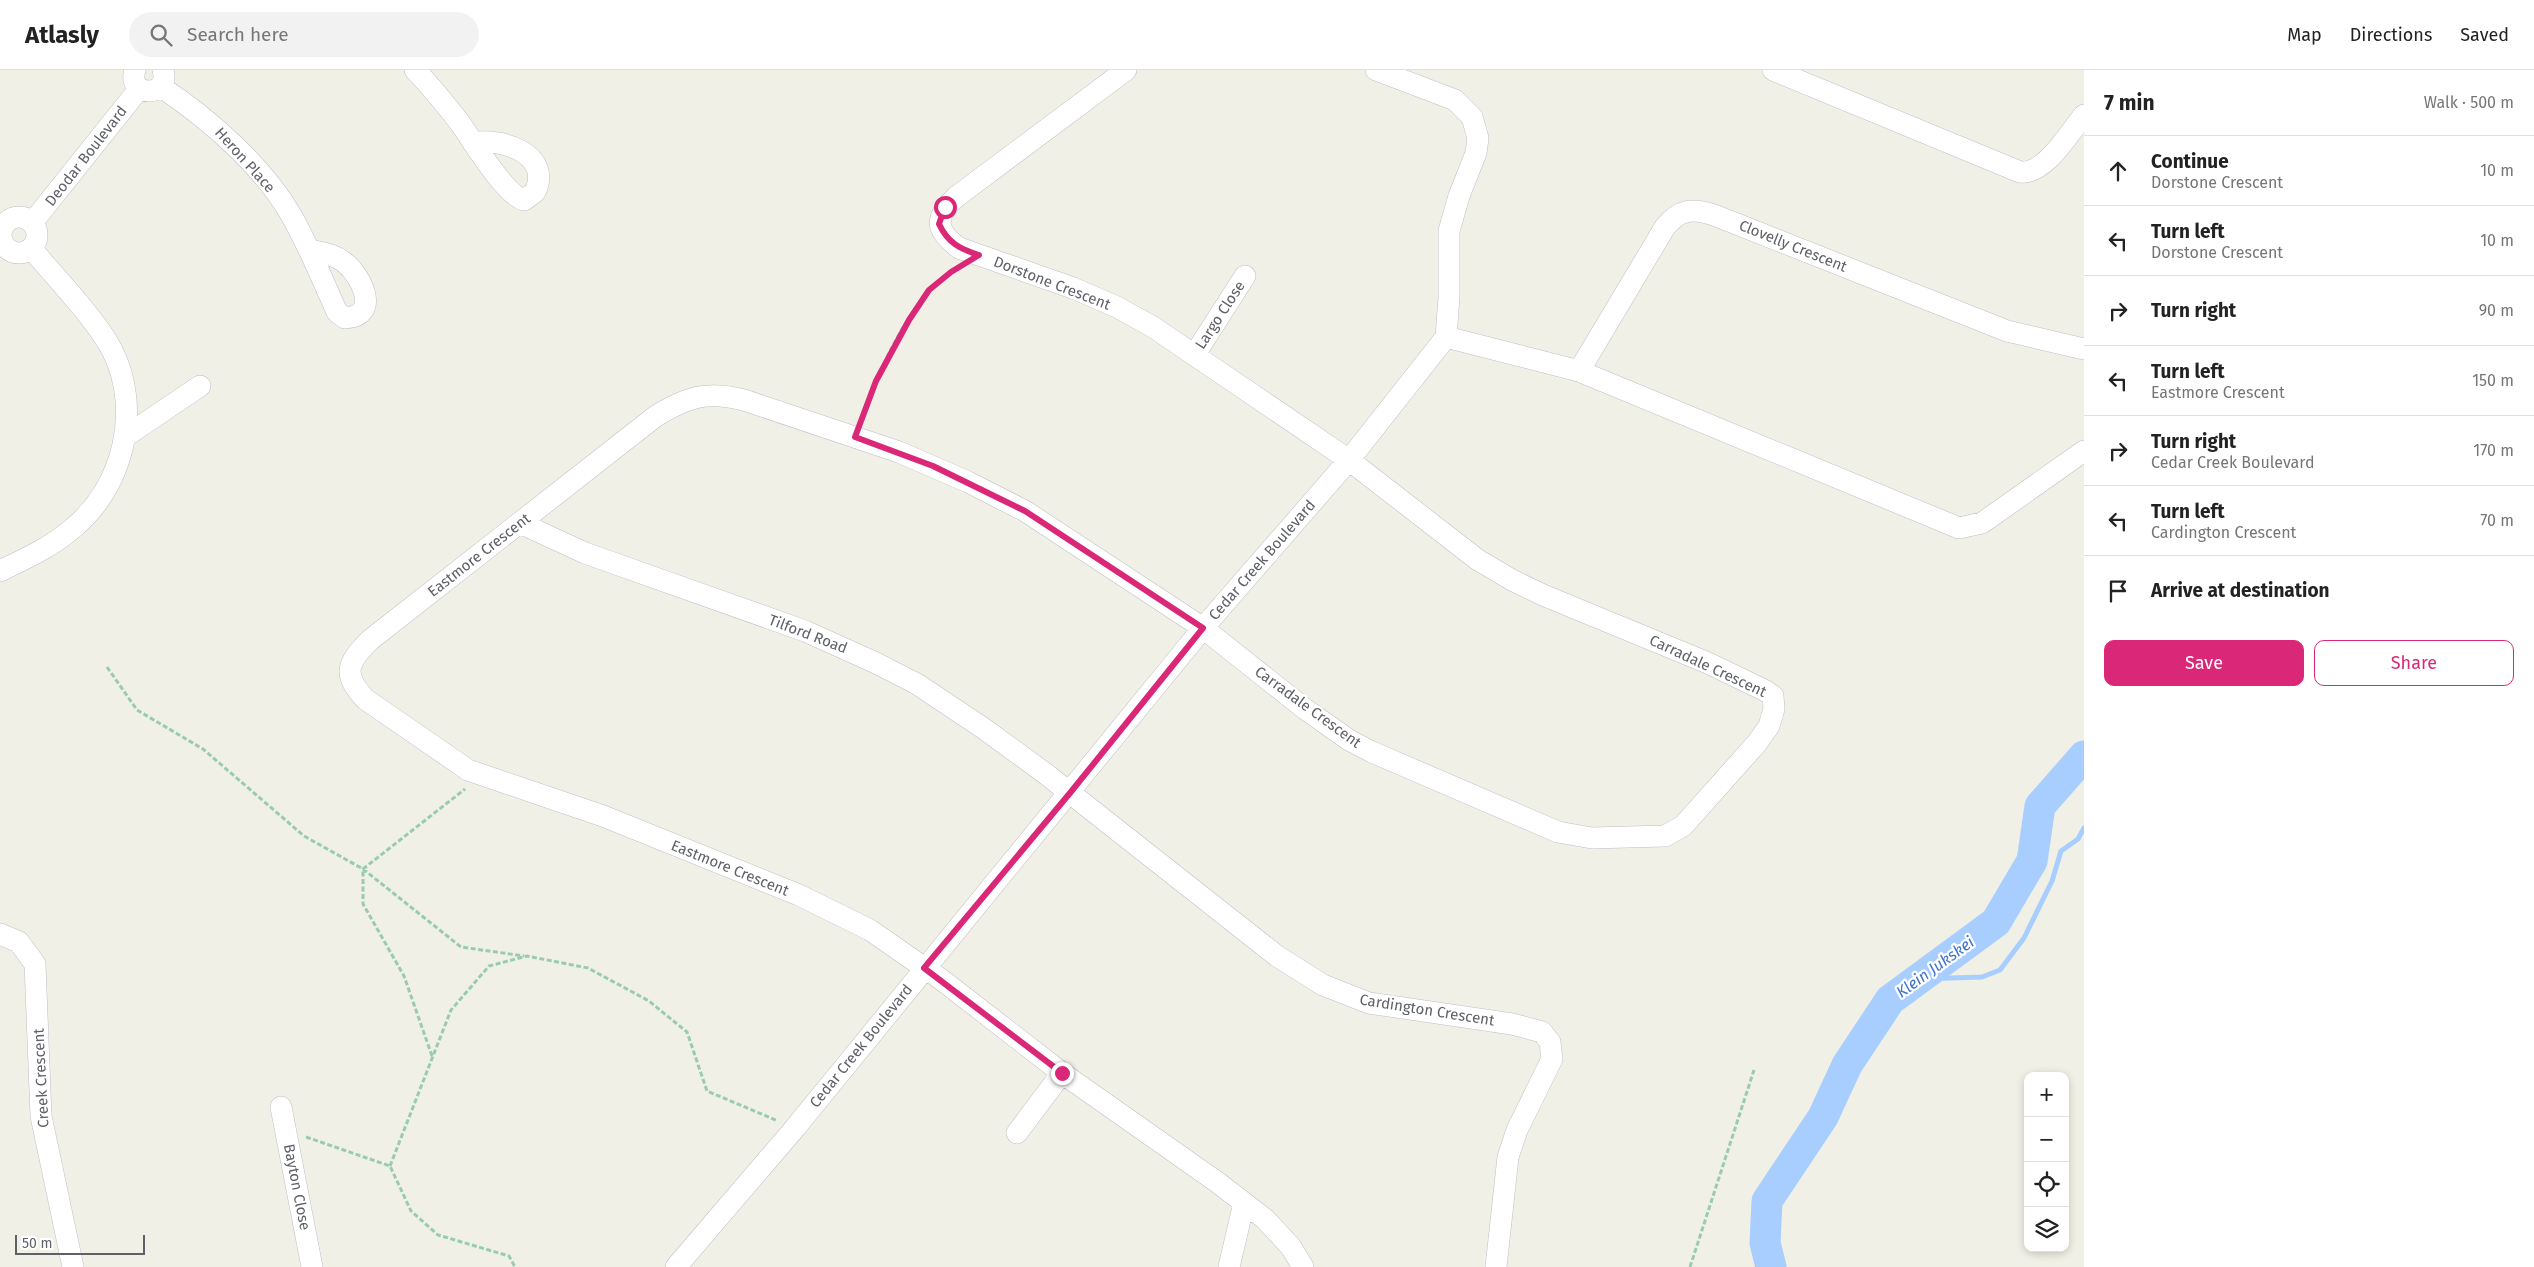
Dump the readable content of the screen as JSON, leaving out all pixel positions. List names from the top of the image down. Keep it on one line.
{"streets":{"street":["Deodar Boulevard","Heron Place","Clovelly Crescent","Dorstone Crescent","Largo Close","Eastmore Crescent","Cedar Creek Boulevard","Tilford Road","Carradale Crescent","Cardington Crescent","Creek Crescent","Bayton Close"]},"crossings":[["Dorstone Crescent","Largo Close"],["Dorstone Crescent","Cedar Creek Boulevard"],["Dorstone Crescent","Carradale Crescent"],["Eastmore Crescent","Cedar Creek Boulevard"],["Eastmore Crescent","Tilford Road"],["Eastmore Crescent","Carradale Crescent"],["Cedar Creek Boulevard","Tilford Road"],["Cedar Creek Boulevard","Carradale Crescent"],["Cedar Creek Boulevard","Cardington Crescent"],["Tilford Road","Cardington Crescent"]],"water":["Klein Jukskei"],"scale_bar":"50 m","page":{"header":"Atlasly","search":"Search here","nav":["Map","Directions","Saved"],"heading":["7 min","Walk · 500 m"],"list":[["Continue","Dorstone Crescent","10 m"],["Turn left","Dorstone Crescent","10 m"],["Turn right","90 m"],["Turn left","Eastmore Crescent","150 m"],["Turn right","Cedar Creek Boulevard","170 m"],["Turn left","Cardington Crescent","70 m"],"Arrive at destination"],"buttons":["Save","Share"],"map_buttons":["+","−"],"scale":"50 m"}}
